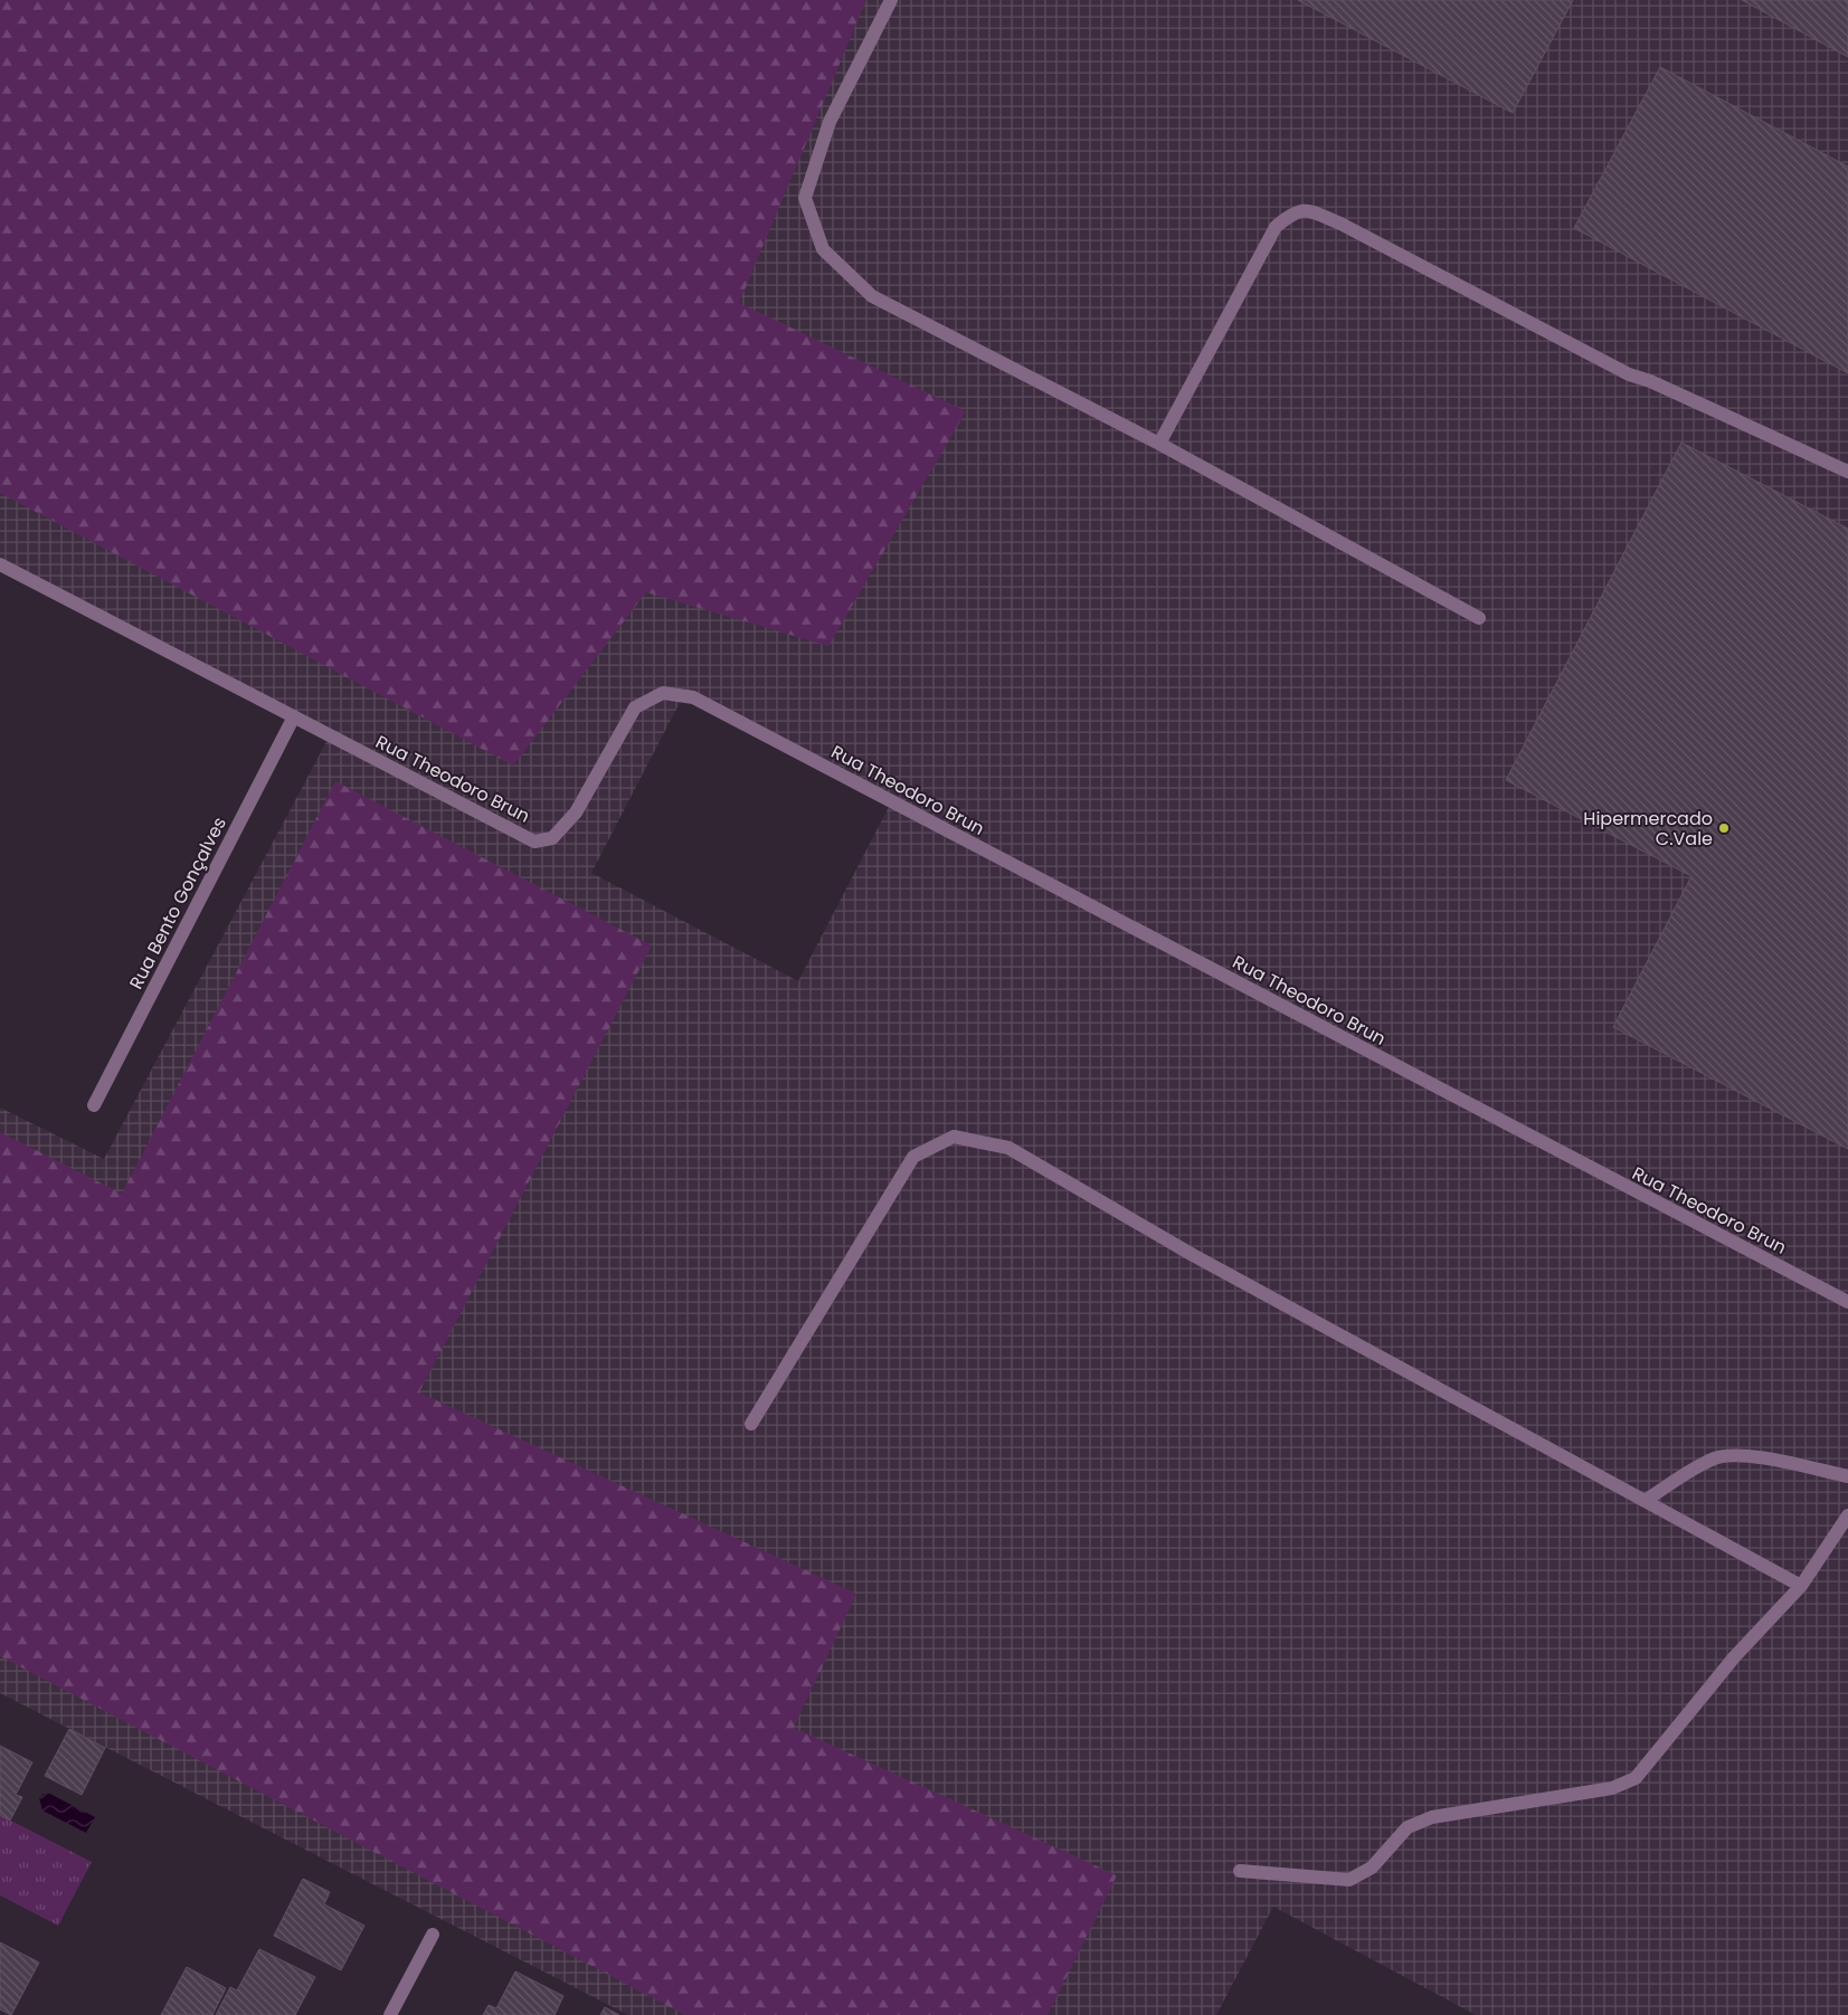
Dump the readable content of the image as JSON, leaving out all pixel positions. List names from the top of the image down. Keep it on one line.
{"streets":{"street":["Rua Theodoro Brun","Rua Bento Gonçalves"]},"crossings":[["Rua Theodoro Brun","Rua Bento Gonçalves"]],"places":["Hipermercado C.Vale"]}
